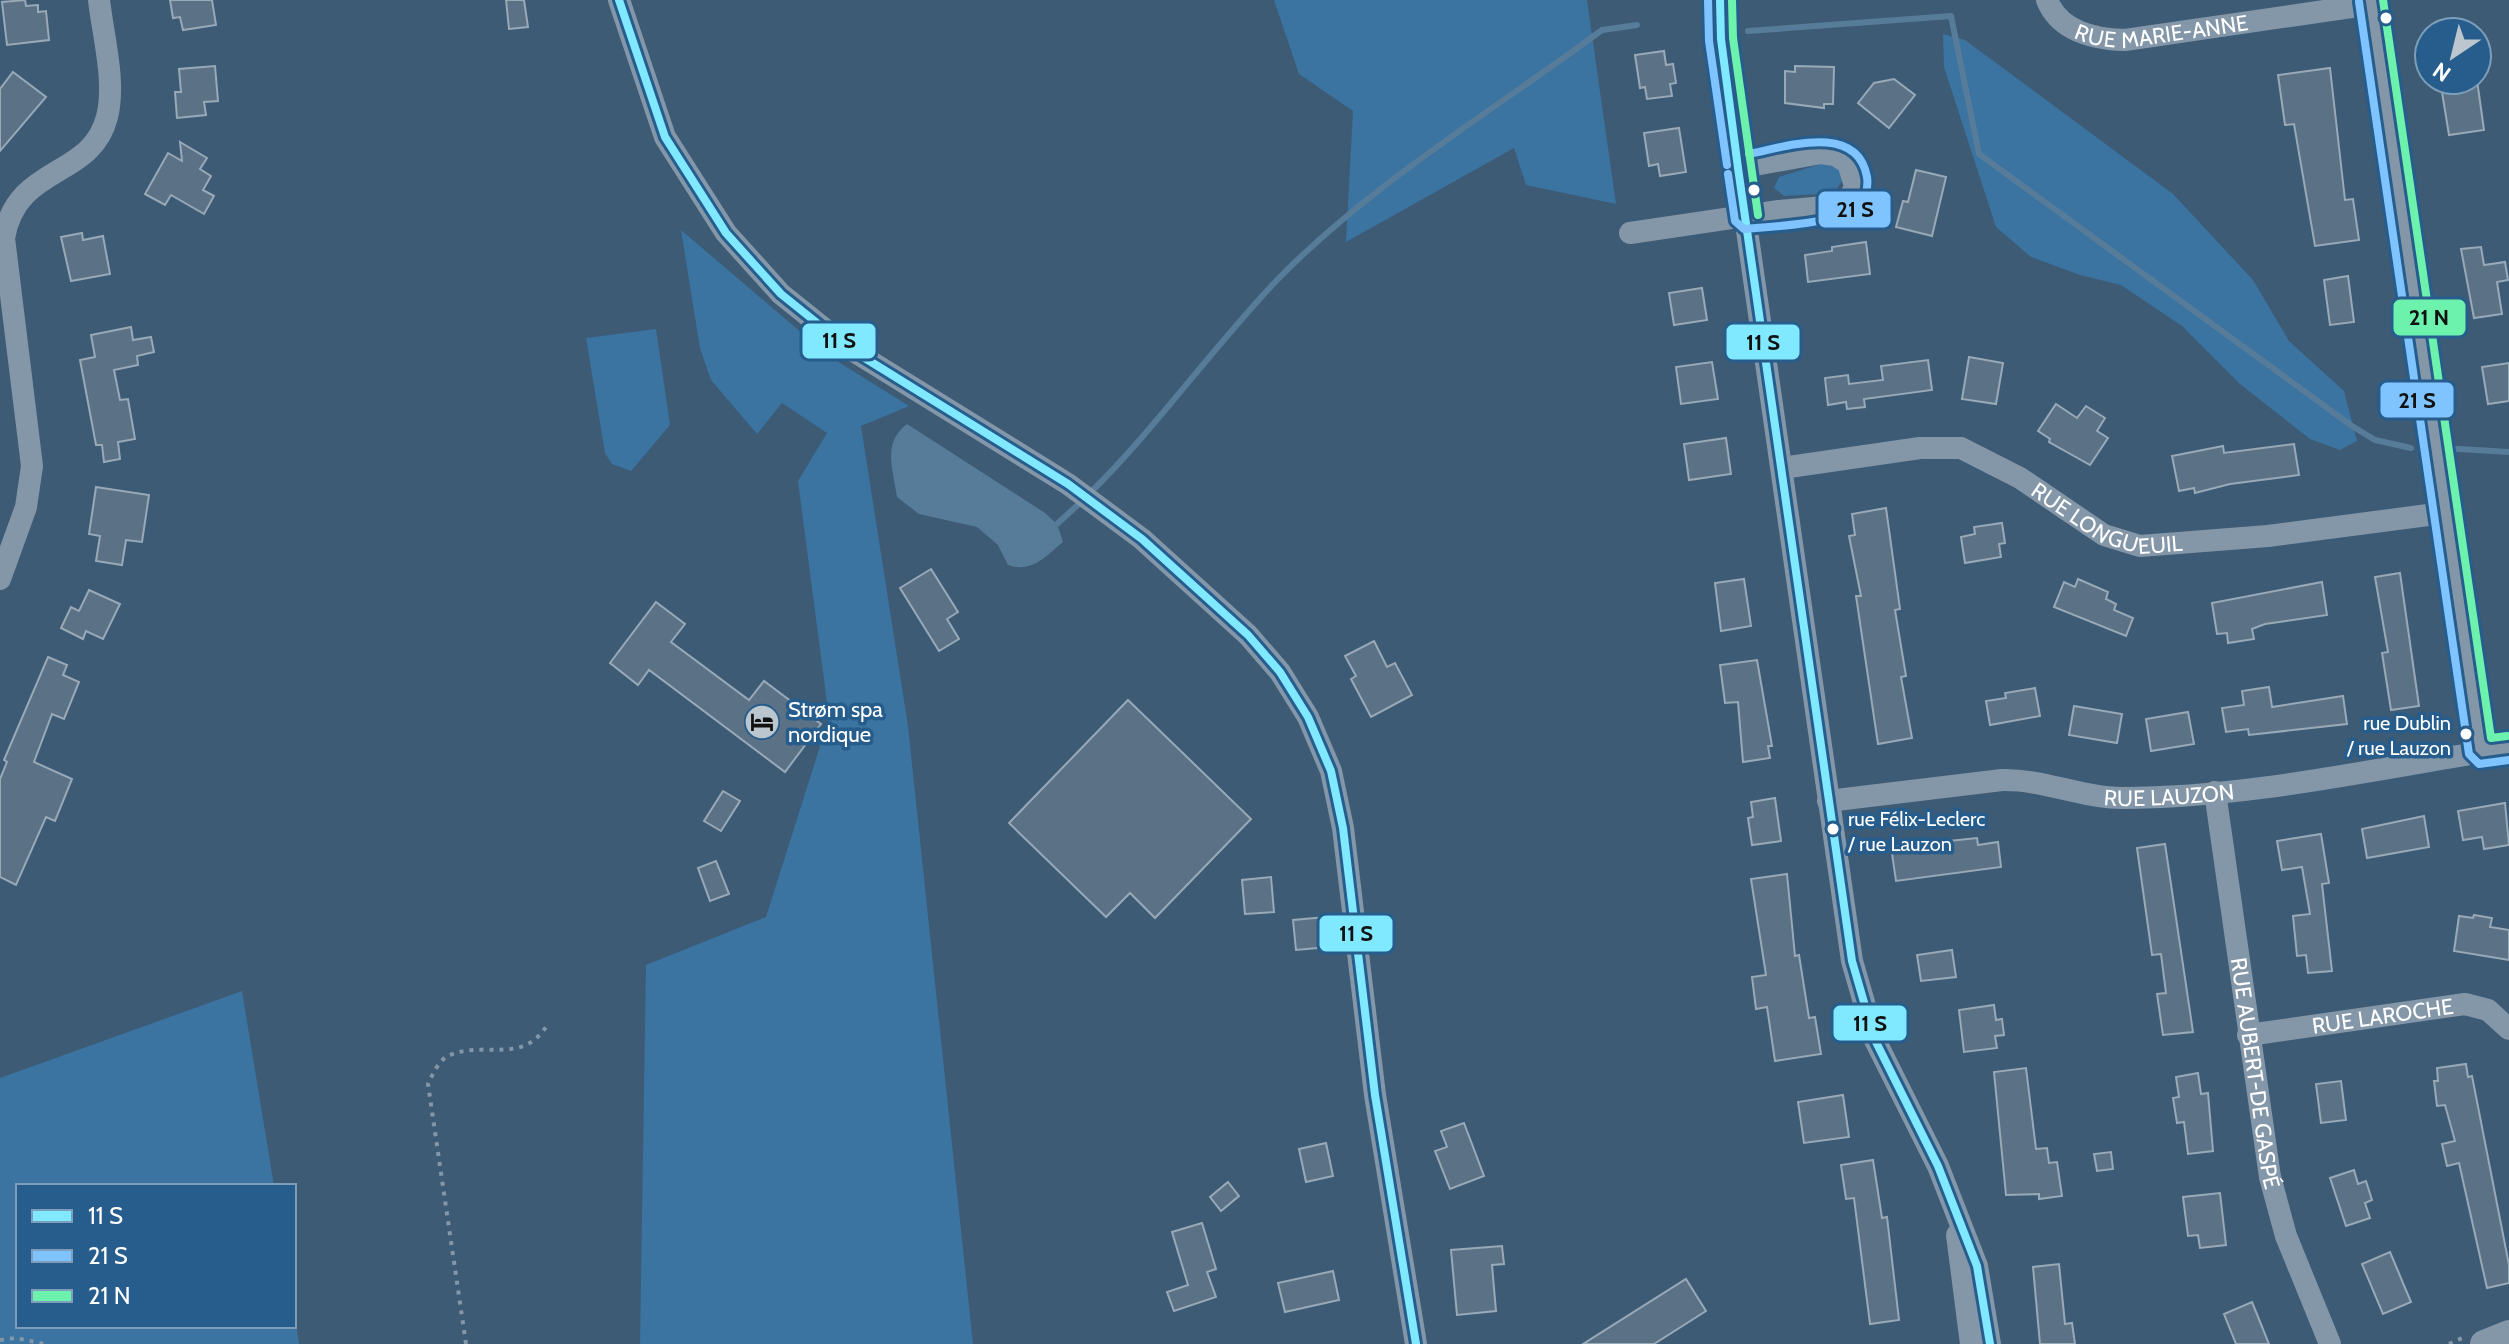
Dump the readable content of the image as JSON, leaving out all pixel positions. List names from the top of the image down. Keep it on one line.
{"streets":{"street":["RUE MARIE-ANNE","RUE LONGUEUIL","RUE LAUZON","RUE LAROCHE","RUE AUBERT-DE GASPÉ"]},"crossings":[["RUE LAUZON","RUE AUBERT-DE GASPÉ"],["RUE LAROCHE","RUE AUBERT-DE GASPÉ"]],"places":{"hotel":["Strøm spa nordique"],"other":["rue Dublin / rue Lauzon","rue Félix-Leclerc / rue Lauzon"]},"legend":["11 S","21 S","21 N"],"north":"bottom left"}
